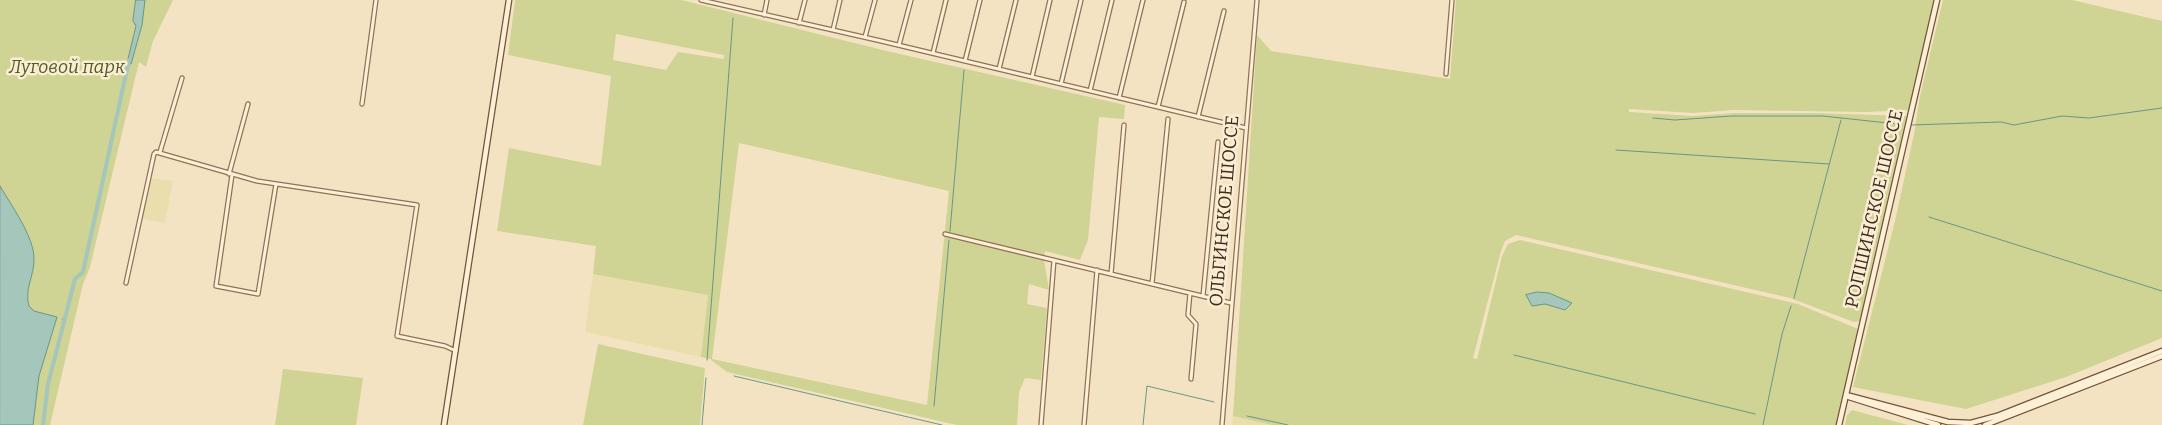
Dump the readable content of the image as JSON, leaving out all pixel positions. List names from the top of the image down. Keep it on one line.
{"streets":{"street":["РОПШИНСКОЕ ШОССЕ","ОЛЬГИНСКОЕ ШОССЕ"]},"parks":["Луговой парк"]}
